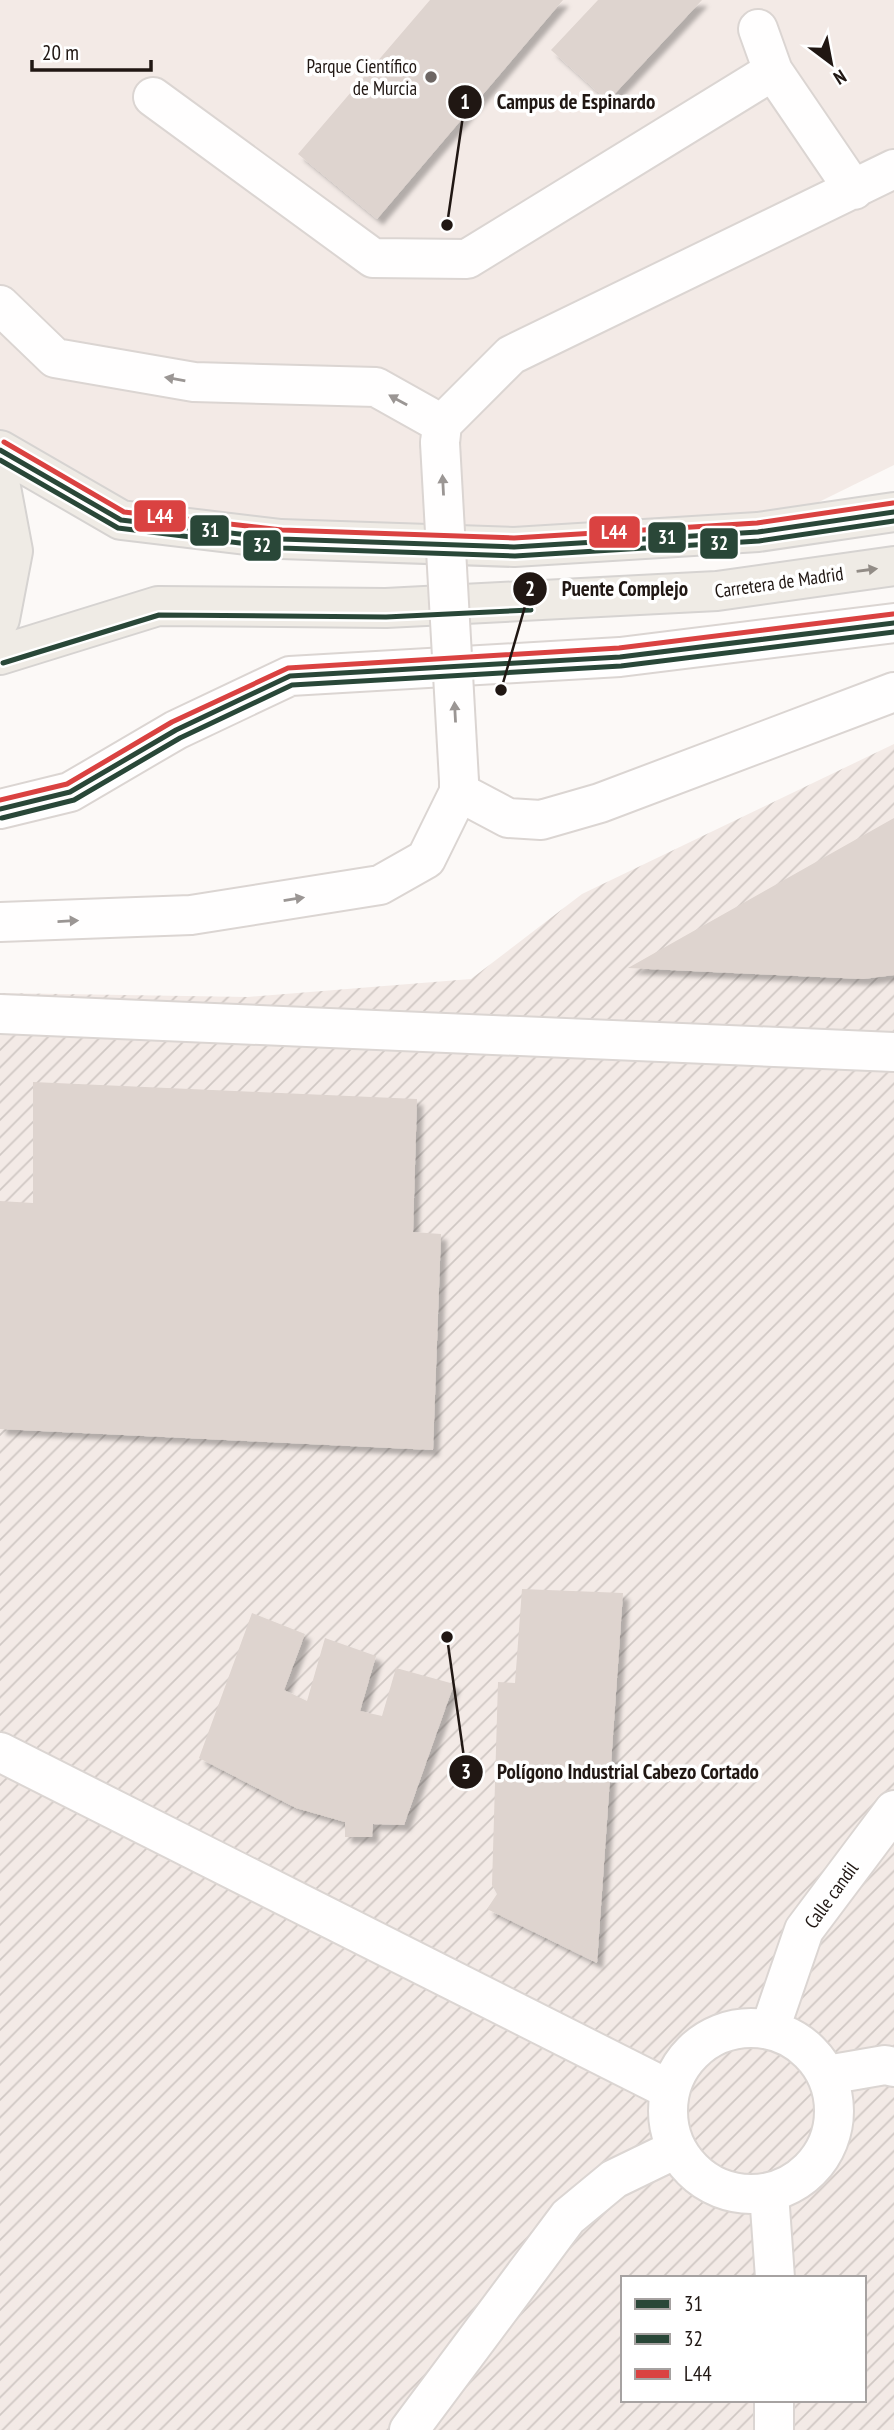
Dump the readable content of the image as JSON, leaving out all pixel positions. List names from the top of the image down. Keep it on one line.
{"streets":{"main road":["Carretera de Madrid"],"street":["Calle candil"]},"places":["Parque Científico de Murcia","Campus de Espinardo","Puente Complejo","Polígono Industrial Cabezo Cortado"],"lines":["transit line L44","transit line 31","transit line 32"],"legend":["31","32","L44"],"scale_bar":"20 m","north":"bottom right"}
